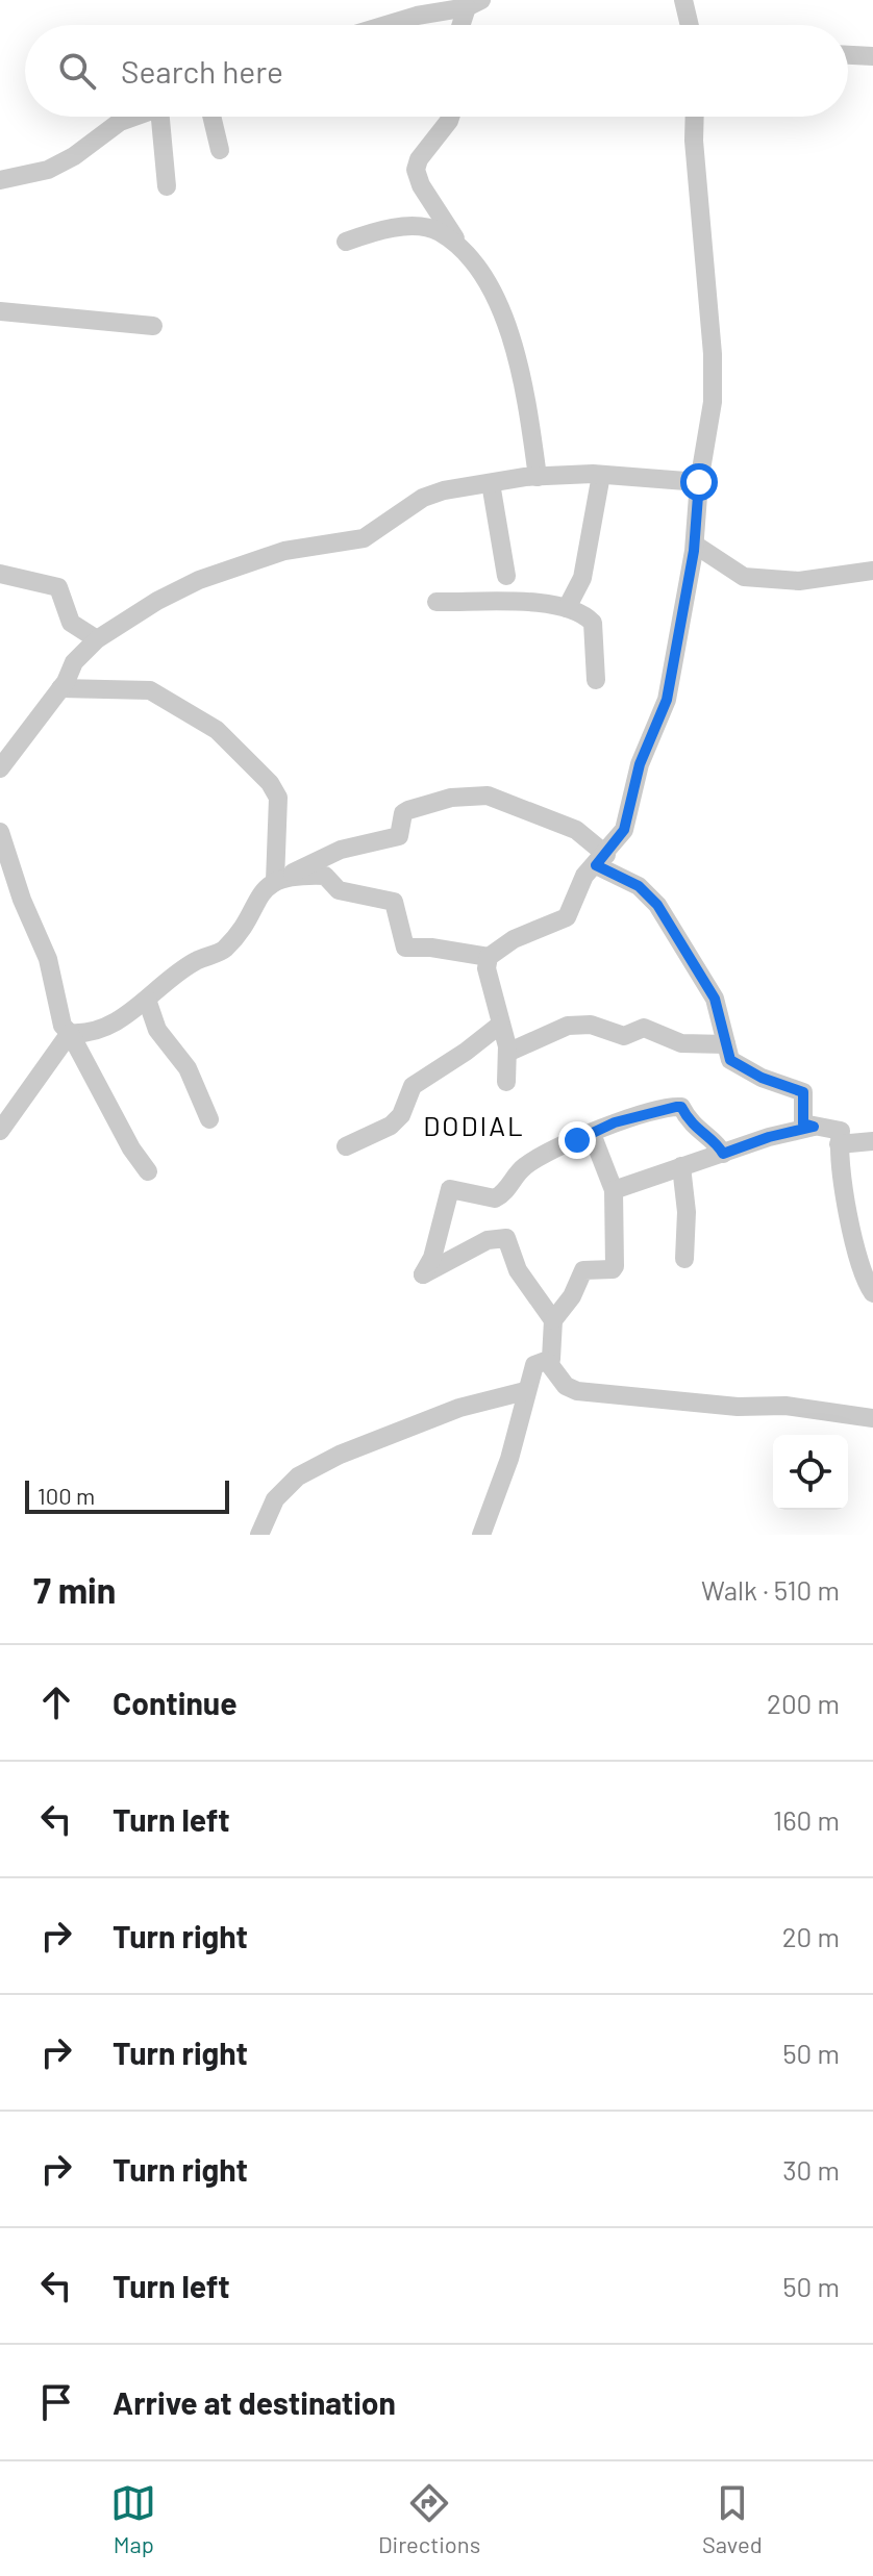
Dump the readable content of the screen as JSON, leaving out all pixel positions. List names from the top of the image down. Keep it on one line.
{"districts":["DODIAL"],"scale_bar":"100 m","page":{"search":"Search here","scale":"100 m","heading":["7 min","Walk · 510 m"],"list":[["Continue","200 m"],["Turn left","160 m"],["Turn right","20 m"],["Turn right","50 m"],["Turn right","30 m"],["Turn left","50 m"],"Arrive at destination"],"nav":["Map","Directions","Saved"]}}
